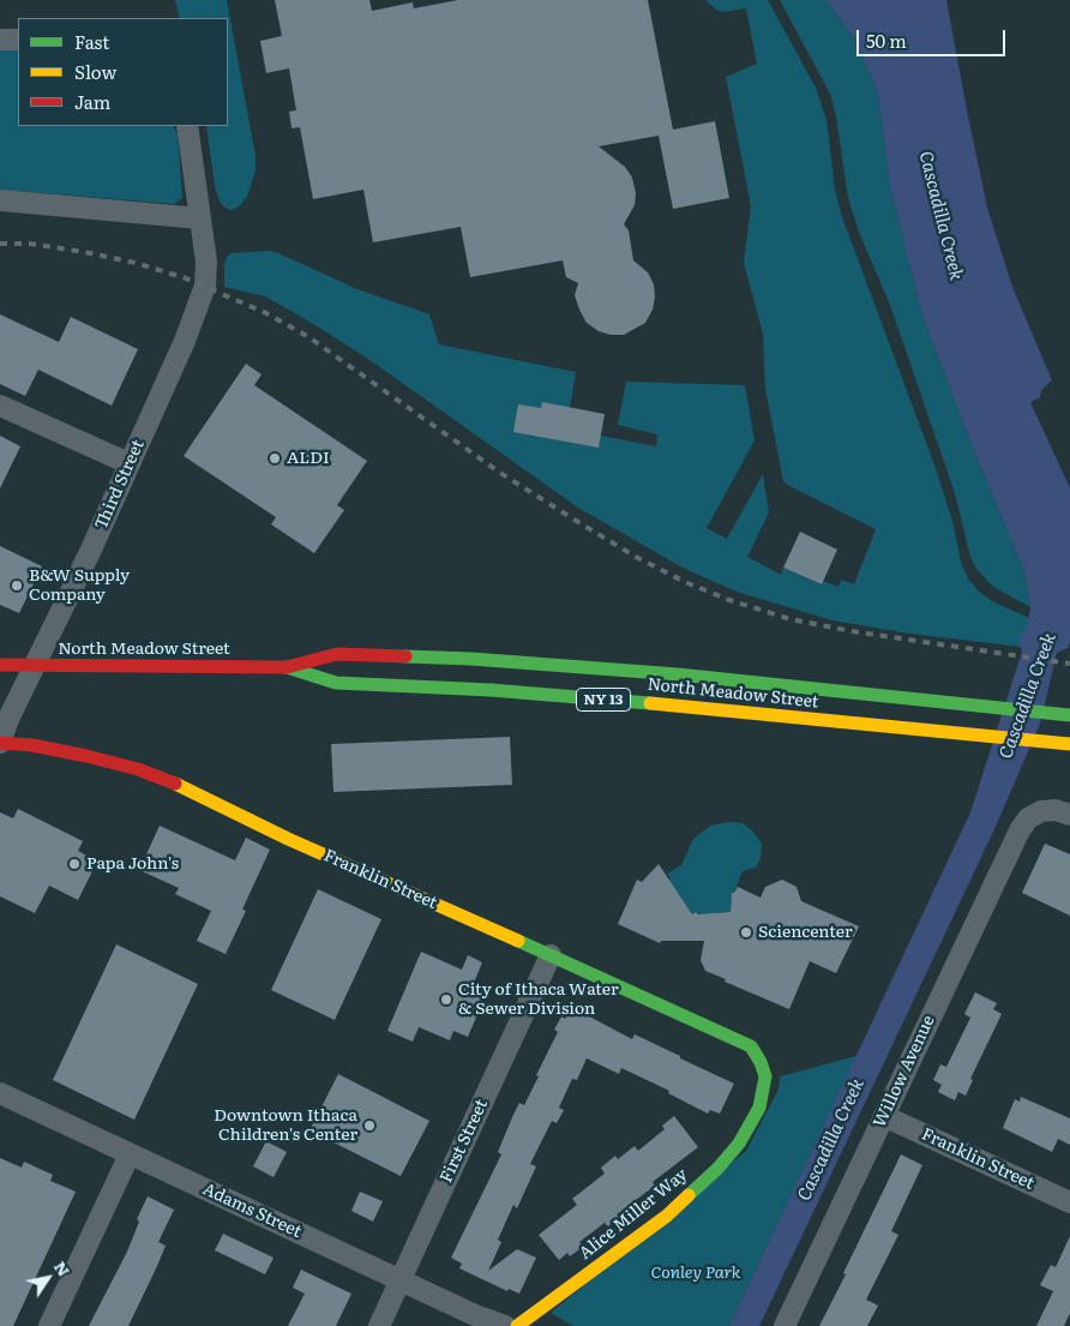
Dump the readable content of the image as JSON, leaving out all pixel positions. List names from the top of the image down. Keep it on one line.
{"streets":{"main road":["North Meadow Street","NY 13","Franklin Street","Alice Miller Way"],"street":["Third Street","Willow Avenue","First Street","Adams Street"]},"crossings":[["Third Street","North Meadow Street"],["Third Street","Franklin Street"],["Franklin Street","Willow Avenue"],["Franklin Street","First Street"],["Franklin Street","Alice Miller Way"],["First Street","Adams Street"]],"water":["Cascadilla Creek"],"parks":["Conley Park"],"places":["ALDI","B&W Supply Company","Papa John's","Sciencenter","City of Ithaca Water & Sewer Division","Downtown Ithaca Children's Center"],"legend":["Fast","Slow","Jam"],"scale_bar":"50 m","north":"top right"}
